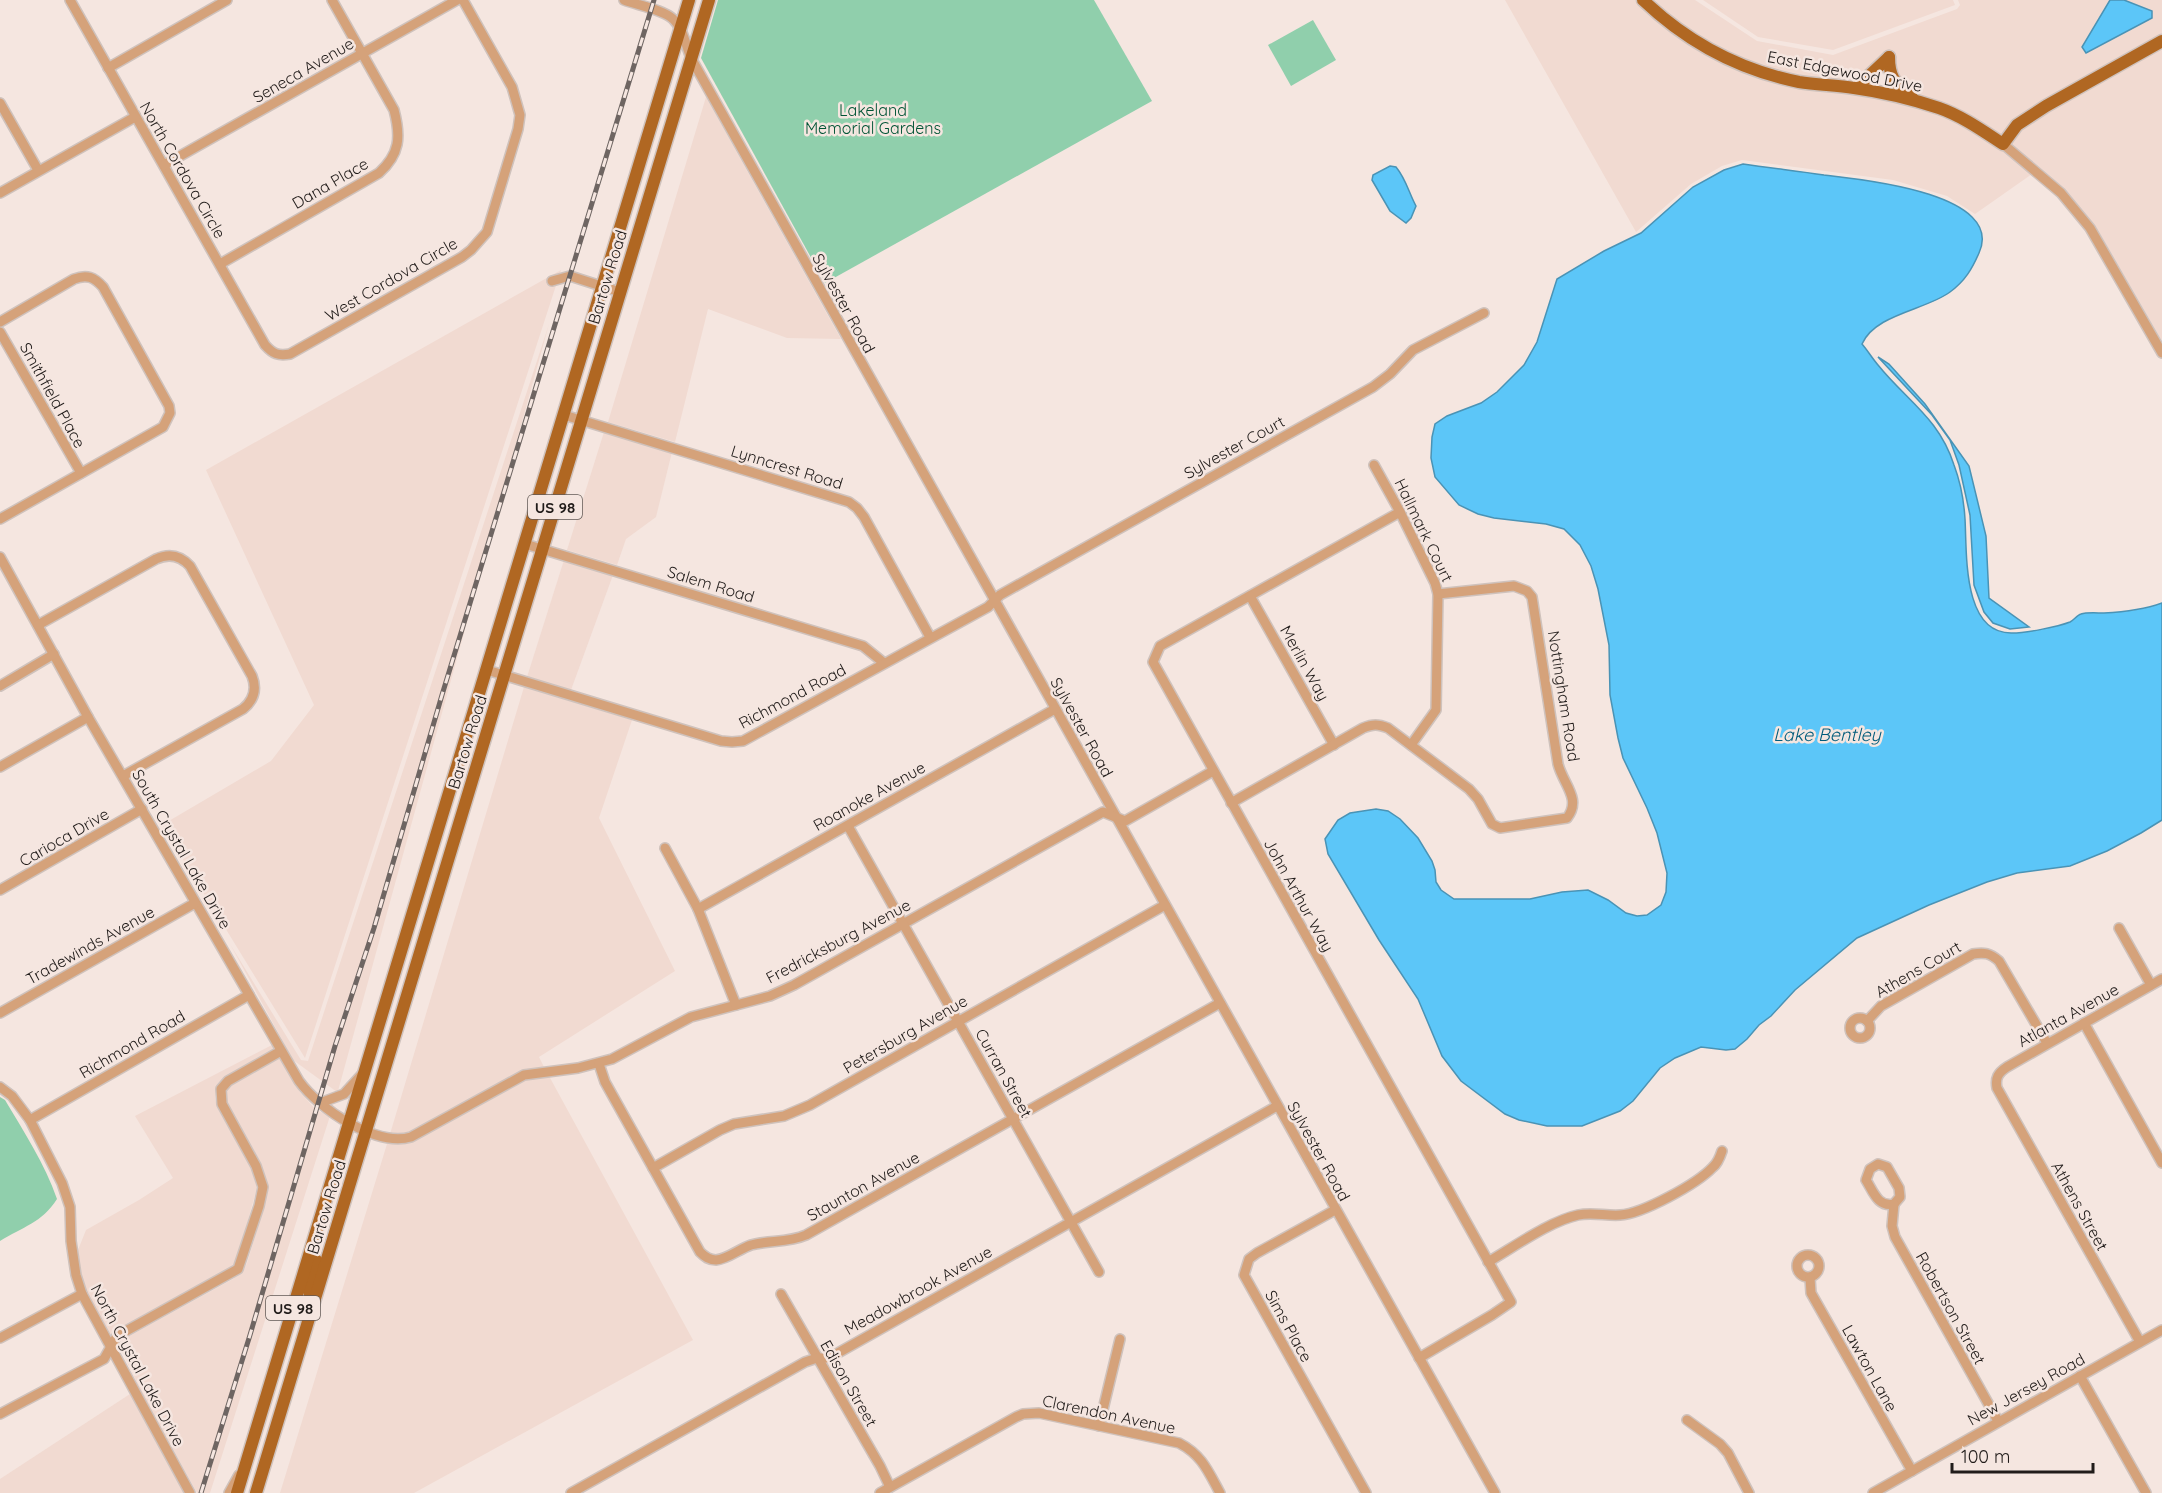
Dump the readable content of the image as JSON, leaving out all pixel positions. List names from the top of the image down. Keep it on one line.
{"streets":{"main road":["East Edgewood Drive","Bartow Road","US 98"],"street":["Seneca Avenue","North Cordova Circle","Dana Place","West Cordova Circle","Sylvester Road","Smithfield Place","Sylvester Court","Lynncrest Road","Hallmark Court","Salem Road","Merlin Way","Richmond Road","Nottingham Road","Roanoke Avenue","Carioca Drive","South Crystal Lake Drive","John Arthur Way","Fredricksburg Avenue","Tradewinds Avenue","Athens Court","Atlanta Avenue","Petersburg Avenue","Curran Street","Staunton Avenue","Athens Street","Meadowbrook Avenue","Robertson Street","Sims Place","North Crystal Lake Drive","Lawton Lane","Edison Street","New Jersey Road","Clarendon Avenue"]},"crossings":[["Seneca Avenue","North Cordova Circle"],["Seneca Avenue","Dana Place"],["North Cordova Circle","Dana Place"],["North Cordova Circle","West Cordova Circle"],["Bartow Road","Sylvester Road"],["Bartow Road","Lynncrest Road"],["Bartow Road","Salem Road"],["Bartow Road","Richmond Road"],["Bartow Road","South Crystal Lake Drive"],["Bartow Road","Fredricksburg Avenue"],["Sylvester Road","Sylvester Court"],["Sylvester Road","Richmond Road"],["Sylvester Road","Roanoke Avenue"],["Sylvester Road","John Arthur Way"],["Sylvester Road","Fredricksburg Avenue"],["Sylvester Road","Petersburg Avenue"],["Sylvester Road","Staunton Avenue"],["Sylvester Road","Meadowbrook Avenue"],["Sylvester Road","Sims Place"],["Sylvester Court","Richmond Road"],["Lynncrest Road","Richmond Road"],["Hallmark Court","Nottingham Road"],["Hallmark Court","John Arthur Way"],["Salem Road","Richmond Road"],["Merlin Way","Nottingham Road"],["Merlin Way","John Arthur Way"],["Richmond Road","South Crystal Lake Drive"],["Richmond Road","North Crystal Lake Drive"],["Nottingham Road","John Arthur Way"],["Roanoke Avenue","Curran Street"],["Carioca Drive","South Crystal Lake Drive"],["South Crystal Lake Drive","Fredricksburg Avenue"],["South Crystal Lake Drive","Tradewinds Avenue"],["John Arthur Way","Fredricksburg Avenue"],["Fredricksburg Avenue","Curran Street"],["Fredricksburg Avenue","Staunton Avenue"],["Athens Court","Atlanta Avenue"],["Atlanta Avenue","Athens Street"],["Petersburg Avenue","Curran Street"],["Petersburg Avenue","Staunton Avenue"],["Curran Street","Staunton Avenue"],["Curran Street","Meadowbrook Avenue"],["Athens Street","New Jersey Road"],["Meadowbrook Avenue","Edison Street"],["Robertson Street","New Jersey Road"],["Lawton Lane","New Jersey Road"],["Edison Street","Clarendon Avenue"]],"water":["Lake Bentley"],"parks":["Lakeland Memorial Gardens"],"scale_bar":"100 m"}
